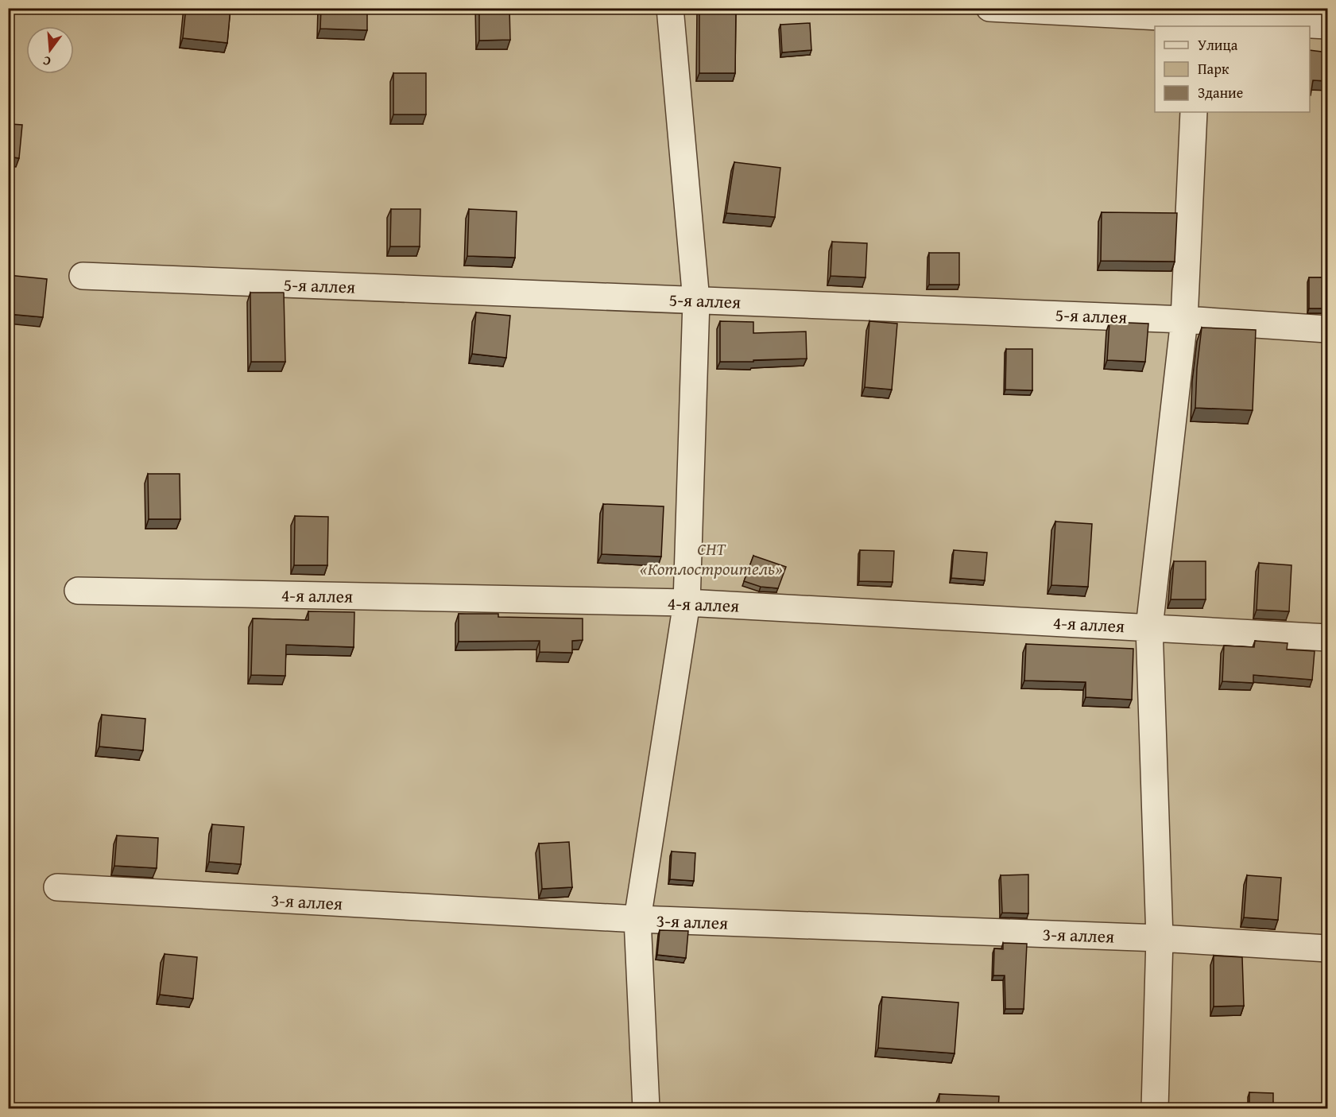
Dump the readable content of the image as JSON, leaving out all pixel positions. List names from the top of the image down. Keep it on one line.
{"streets":{"street":["5-я аллея","4-я аллея","3-я аллея"]},"parks":["СНТ «Котлостроитель»"],"legend":["Улица","Парк","Здание"],"north":"bottom"}
